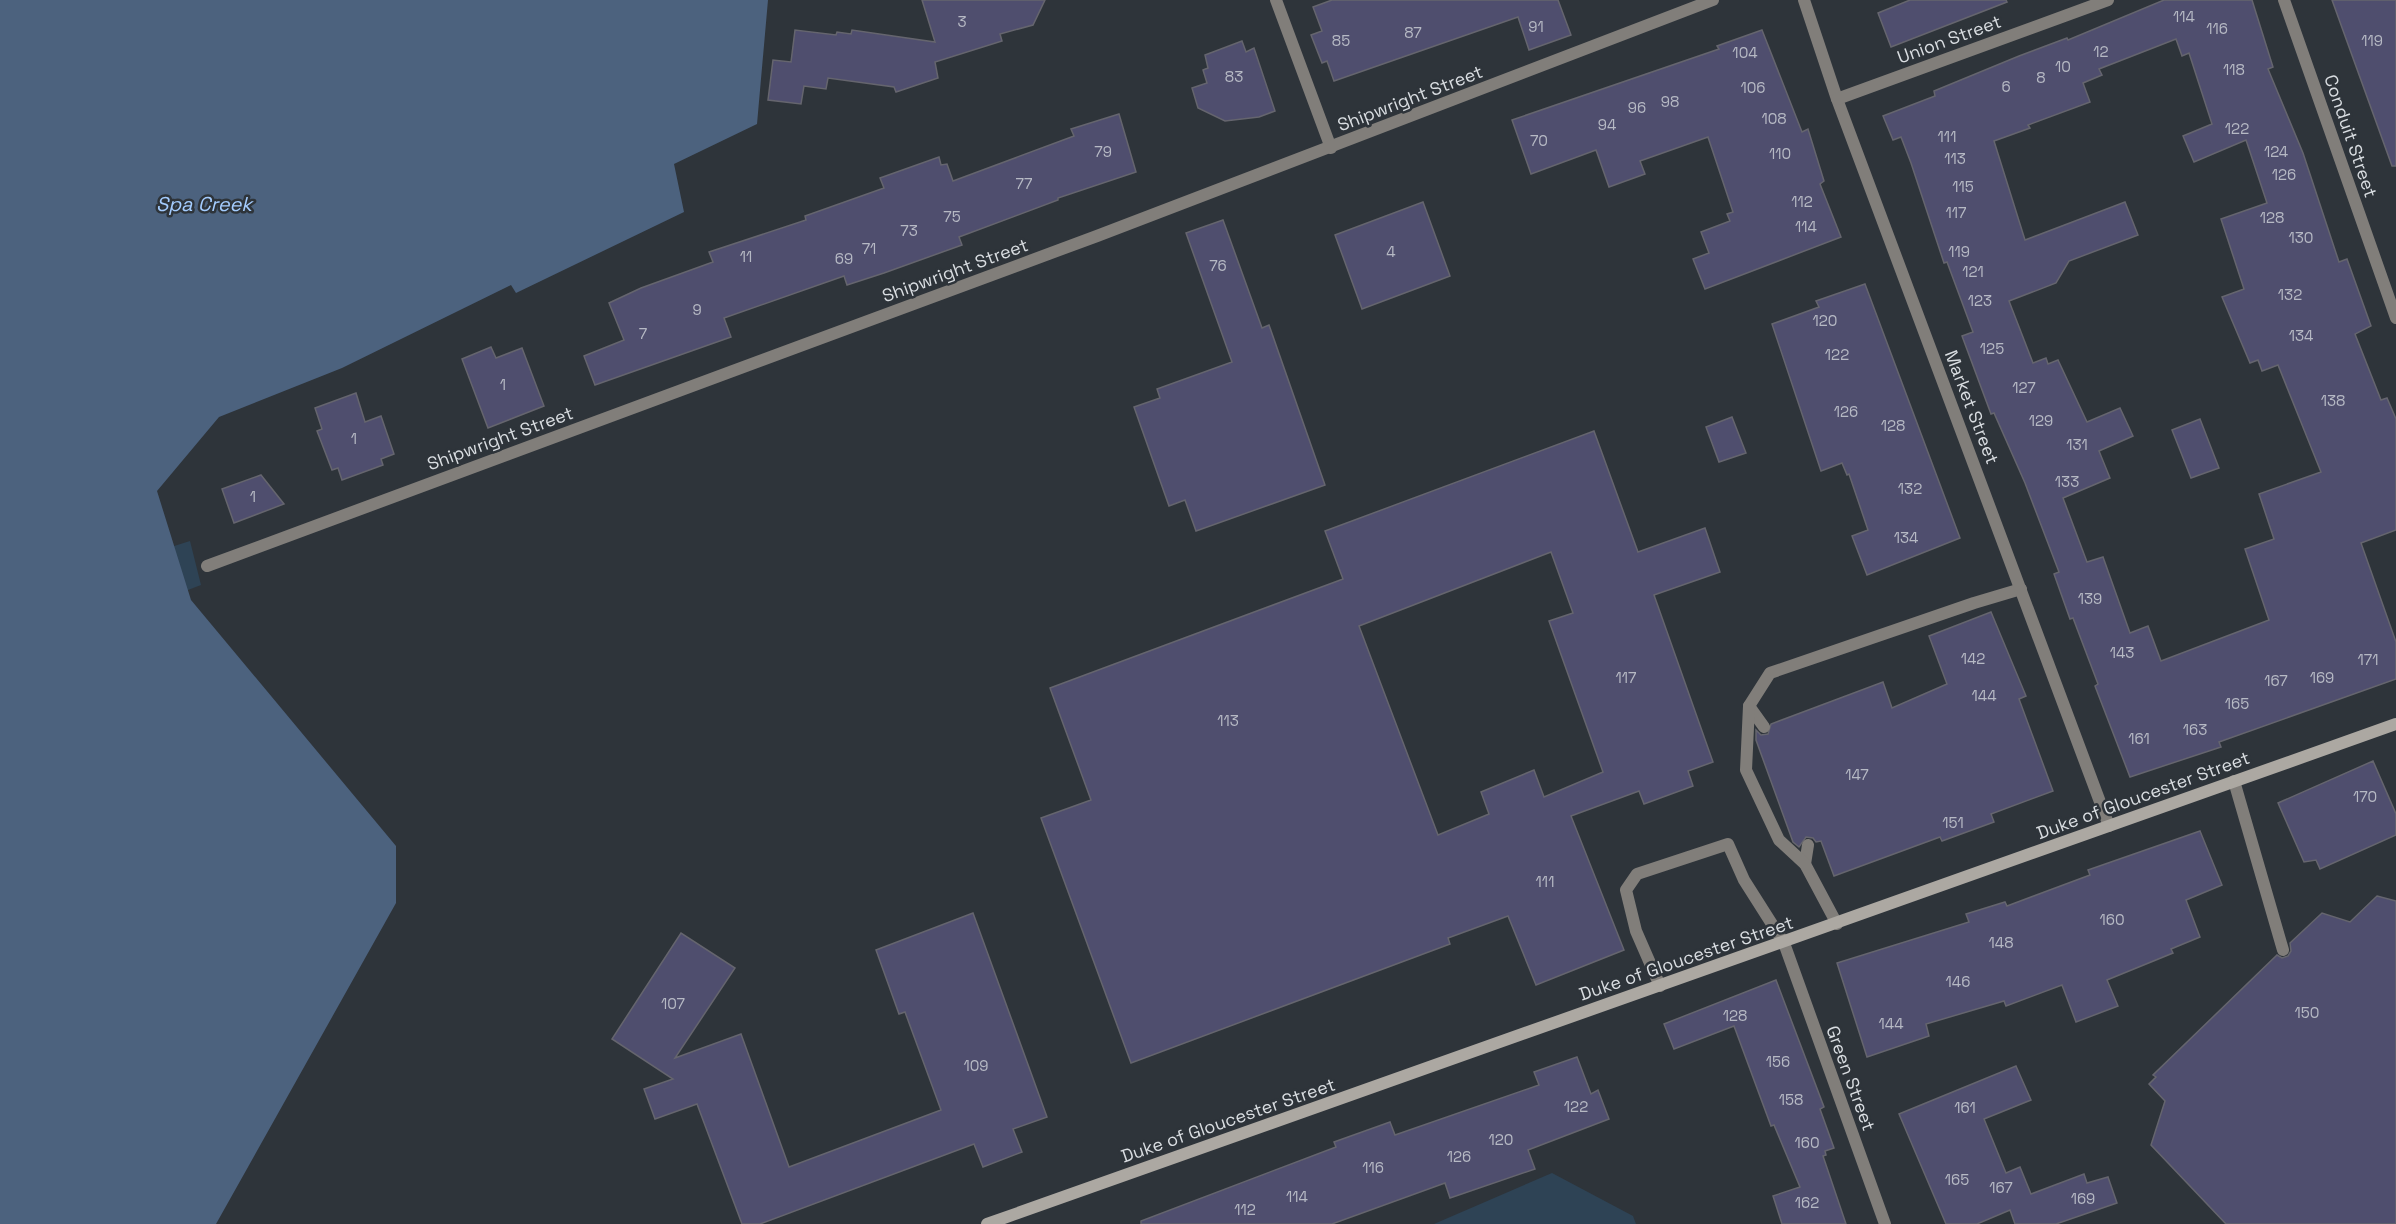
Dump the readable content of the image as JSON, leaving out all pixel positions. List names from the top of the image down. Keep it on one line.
{"streets":{"main road":["Duke of Gloucester Street"],"street":["Union Street","Shipwright Street","Conduit Street","Market Street","Green Street"]},"crossings":[["Union Street","Market Street"],["Market Street","Duke of Gloucester Street"],["Duke of Gloucester Street","Green Street"]],"water":["Spa Creek"],"house_numbers":["114","3","91","116","87","85","119","12","104","10","118","83","8","6","106","98","96","108","94","122","111","70","79","124","110","113","126","77","115","112","117","75","128","114","73","130","71","4","119","11","69","76","121","132","123","9","120","7","134","125","122","1","127","138","126","129","128","1","131","133","132","1","134","139","143","142","171","117","169","167","144","165","113","163","161","147","170","151","111","160","148","146","107","150","128","144","156","109","158","122","161","120","160","126","116","165","167","114","169","162","112"]}
